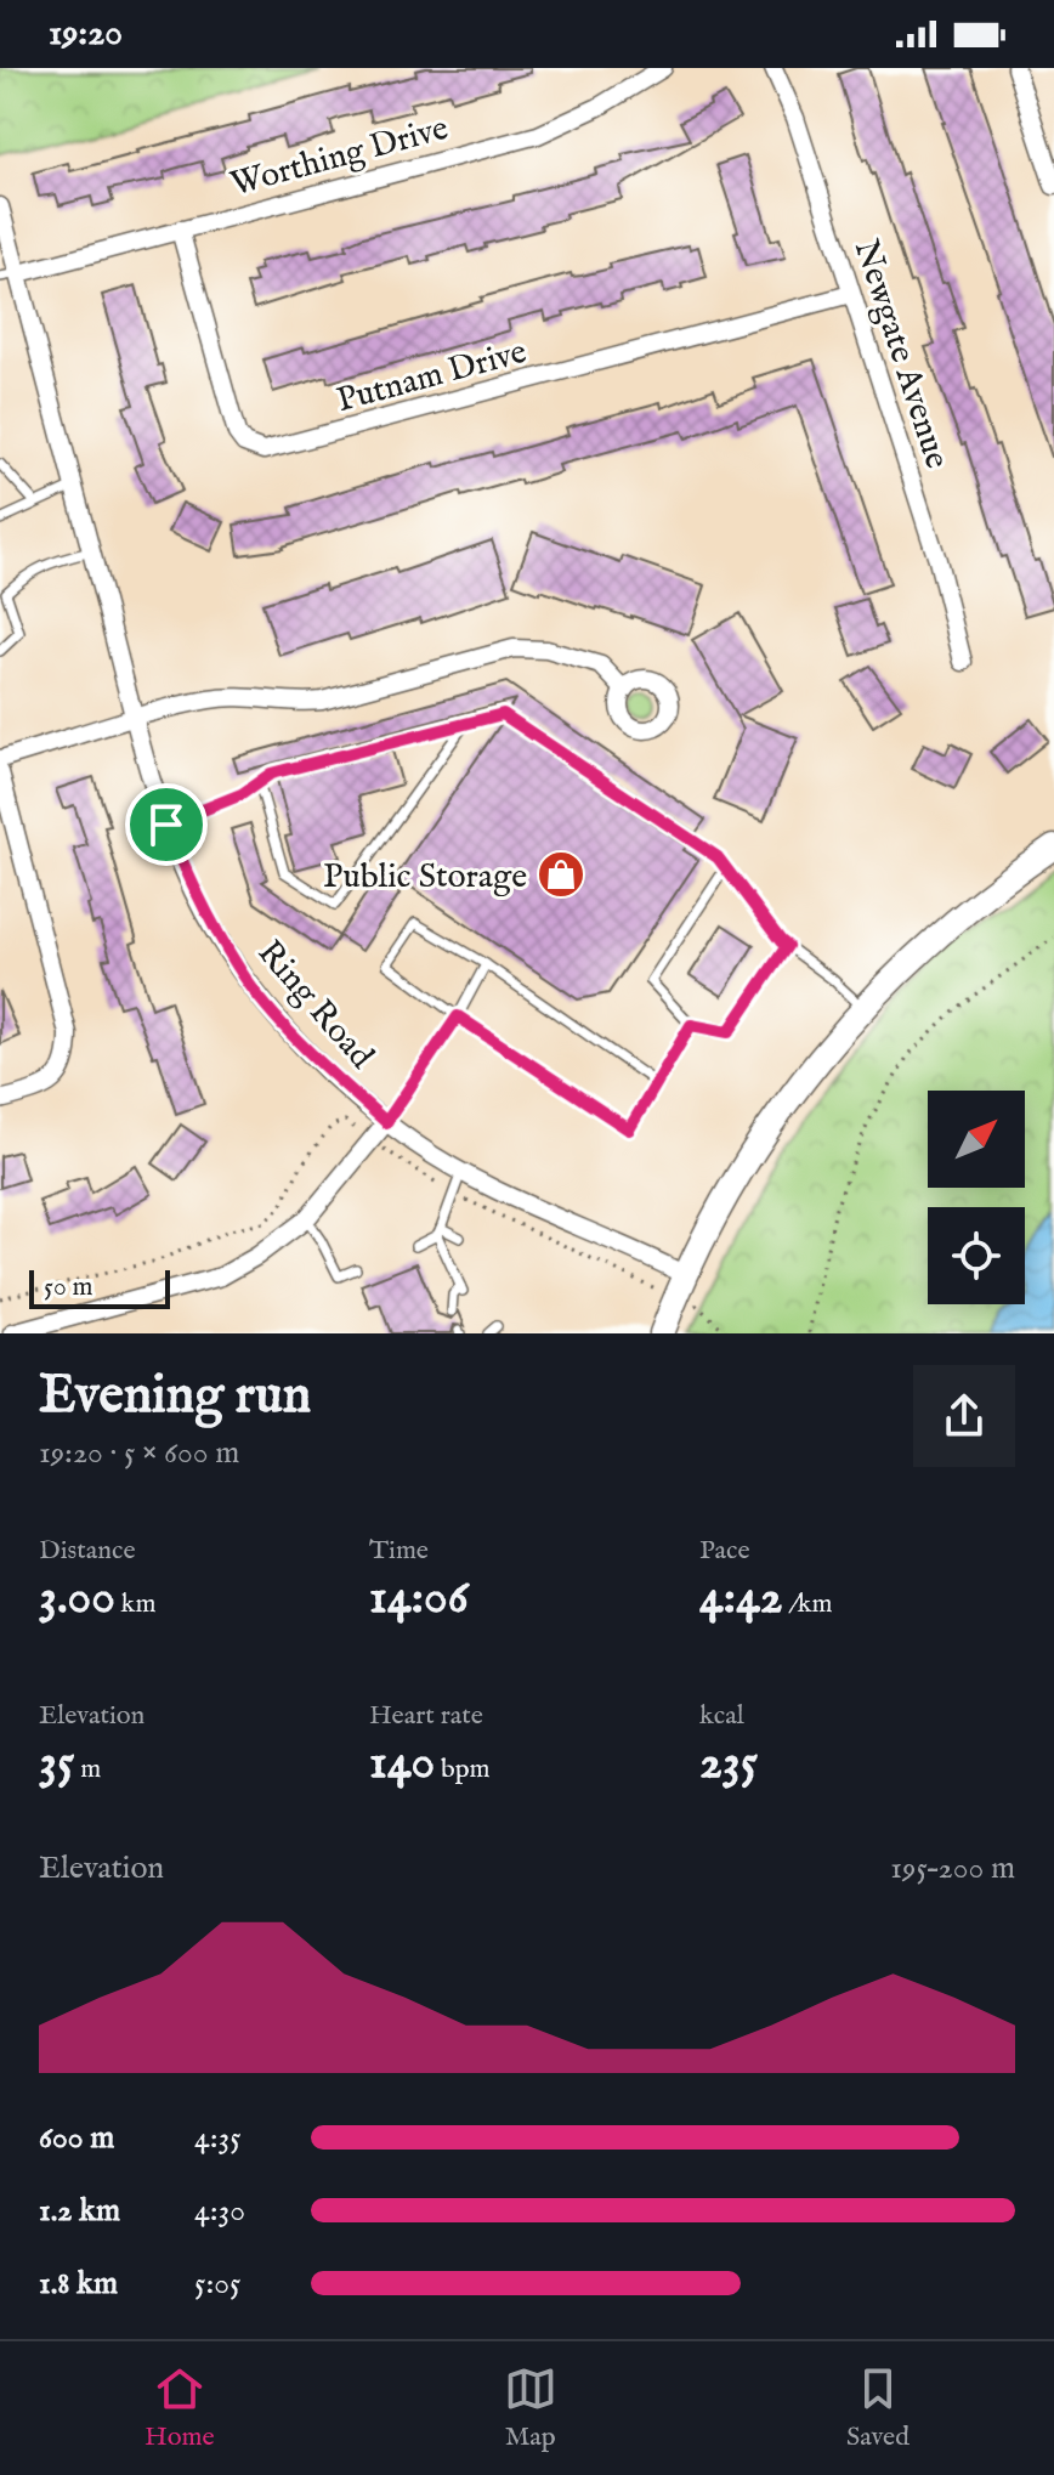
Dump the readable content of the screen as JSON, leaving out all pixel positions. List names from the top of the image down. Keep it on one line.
{"streets":{"street":["Worthing Drive","Newgate Avenue","Putnam Drive","Ring Road"]},"crossings":[["Worthing Drive","Putnam Drive"],["Worthing Drive","Ring Road"],["Newgate Avenue","Putnam Drive"]],"places":{"shop":["Public Storage"]},"scale_bar":"50 m","north":"top right","page":{"status":"19:20","scale":"50 m","heading":["Evening run","19:20 · 5 × 600 m"],"stats":[["Distance","3.00 km"],["Time","14:06"],["Pace","4:42 /km"],["Elevation","35 m"],["Heart rate","140 bpm"],["kcal","235"]],"chart":["Elevation","195–200 m"],"list":[{"name":"600 m","note":"4:35"},{"name":"1.2 km","note":"4:30"},{"name":"1.8 km","note":"5:05"}],"tabs":["Home","Map","Saved"]}}
